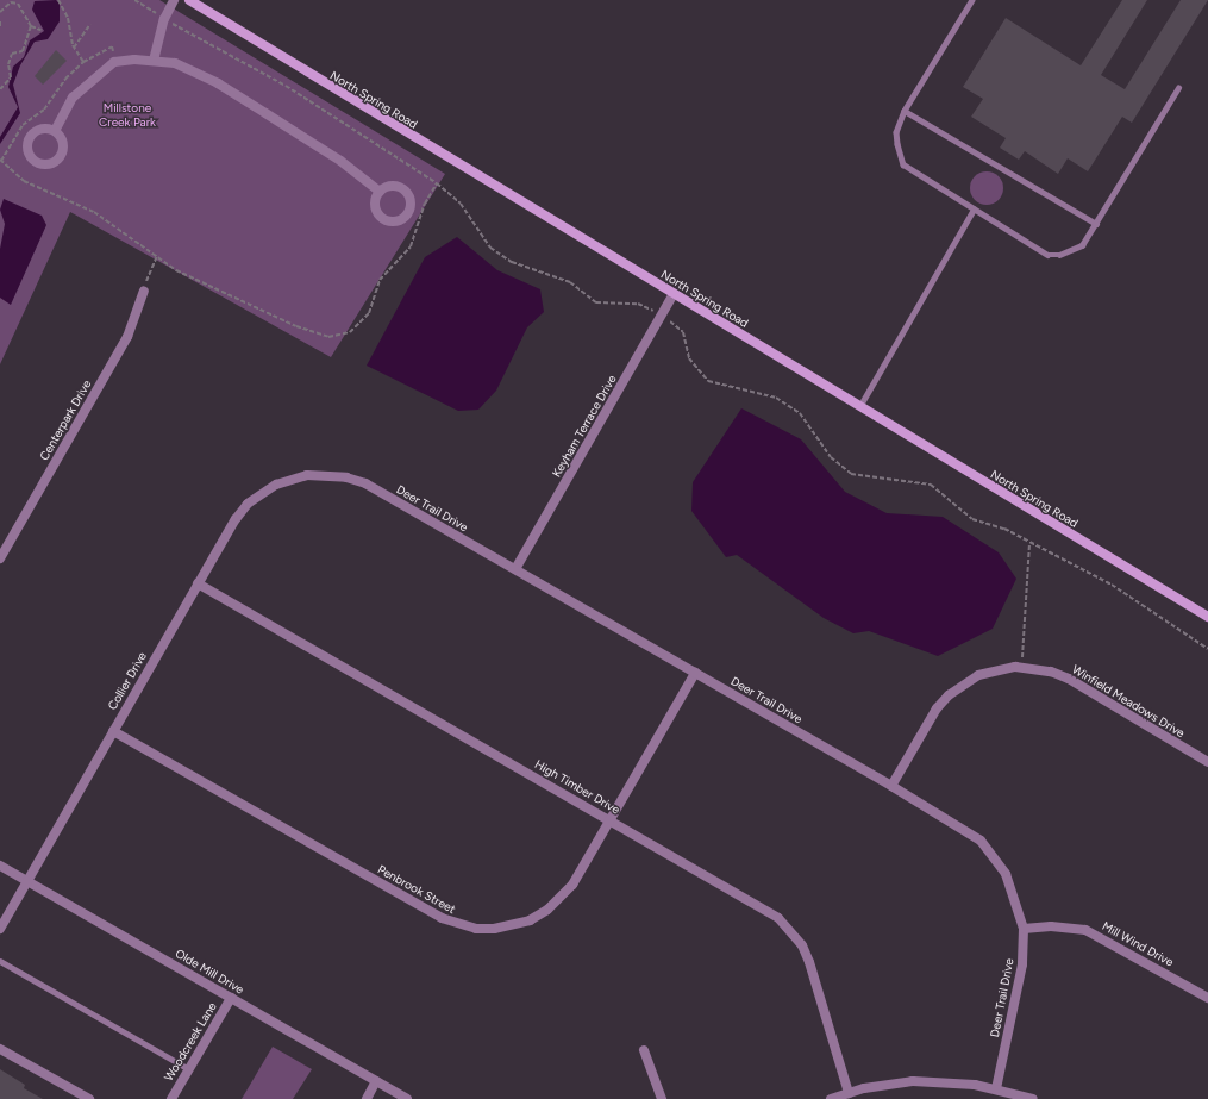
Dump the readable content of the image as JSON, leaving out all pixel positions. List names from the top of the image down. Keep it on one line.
{"streets":{"main road":["North Spring Road"],"street":["Centerpark Drive","Keyham Terrace Drive","Deer Trail Drive","Collier Drive","Winfield Meadows Drive","High Timber Drive","Penbrook Street","Mill Wind Drive","Olde Mill Drive","Woodcreek Lane"]},"crossings":[["North Spring Road","Keyham Terrace Drive"],["Keyham Terrace Drive","Deer Trail Drive"],["Deer Trail Drive","Collier Drive"],["Deer Trail Drive","Winfield Meadows Drive"],["Deer Trail Drive","Penbrook Street"],["Deer Trail Drive","Mill Wind Drive"],["Collier Drive","High Timber Drive"],["Collier Drive","Penbrook Street"],["Collier Drive","Olde Mill Drive"],["High Timber Drive","Penbrook Street"],["Olde Mill Drive","Woodcreek Lane"]],"parks":["Millstone Creek Park"]}
